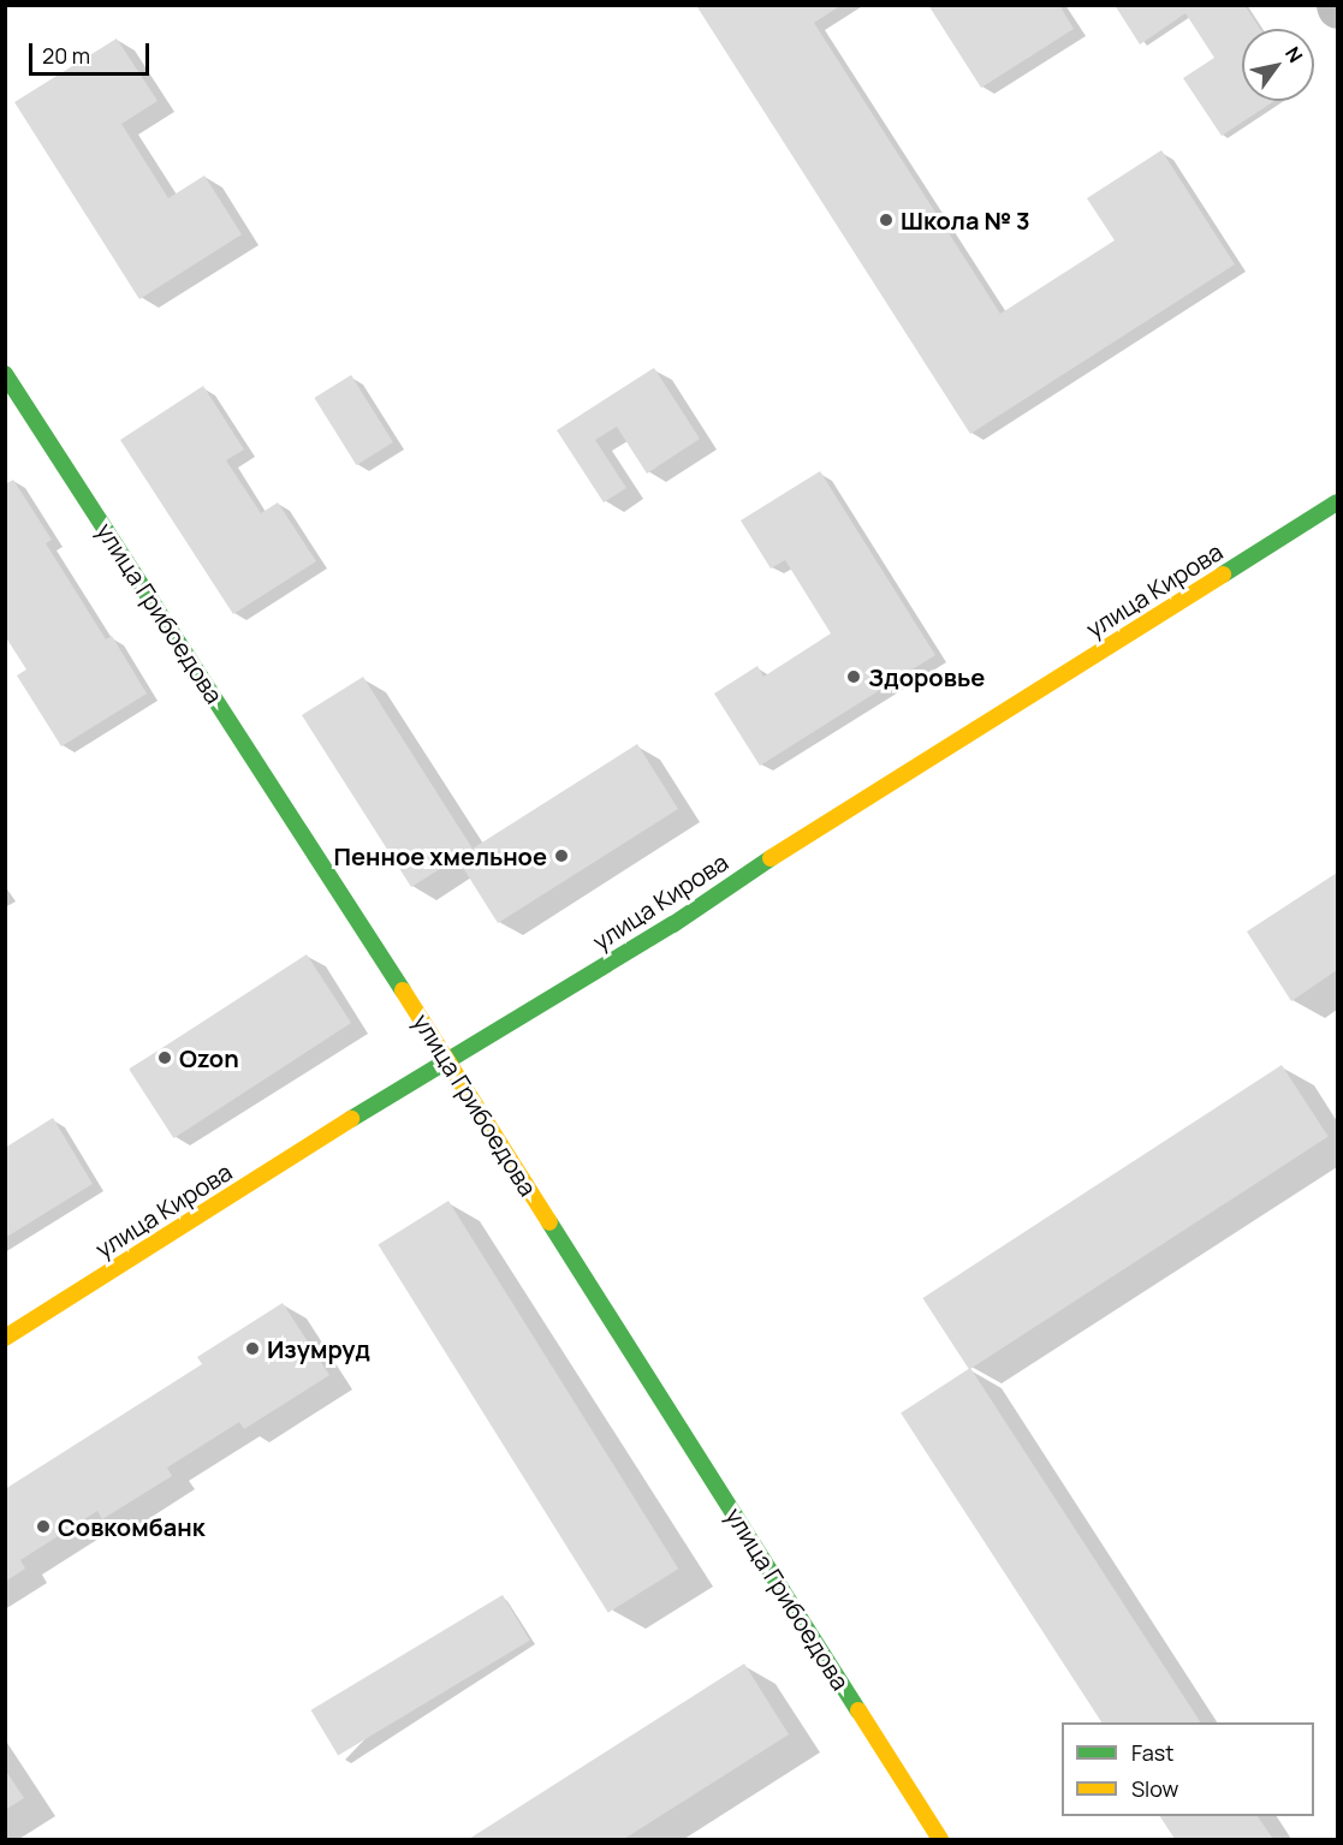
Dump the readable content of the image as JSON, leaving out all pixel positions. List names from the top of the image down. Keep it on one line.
{"streets":{"street":["улица Кирова","улица Грибоедова"]},"crossings":[["улица Кирова","улица Грибоедова"]],"places":["Школа № 3","Здоровье","Пенное хмельное","Ozon","Изумруд","Совкомбанк"],"legend":["Fast","Slow"],"scale_bar":"20 m","north":"top right"}
